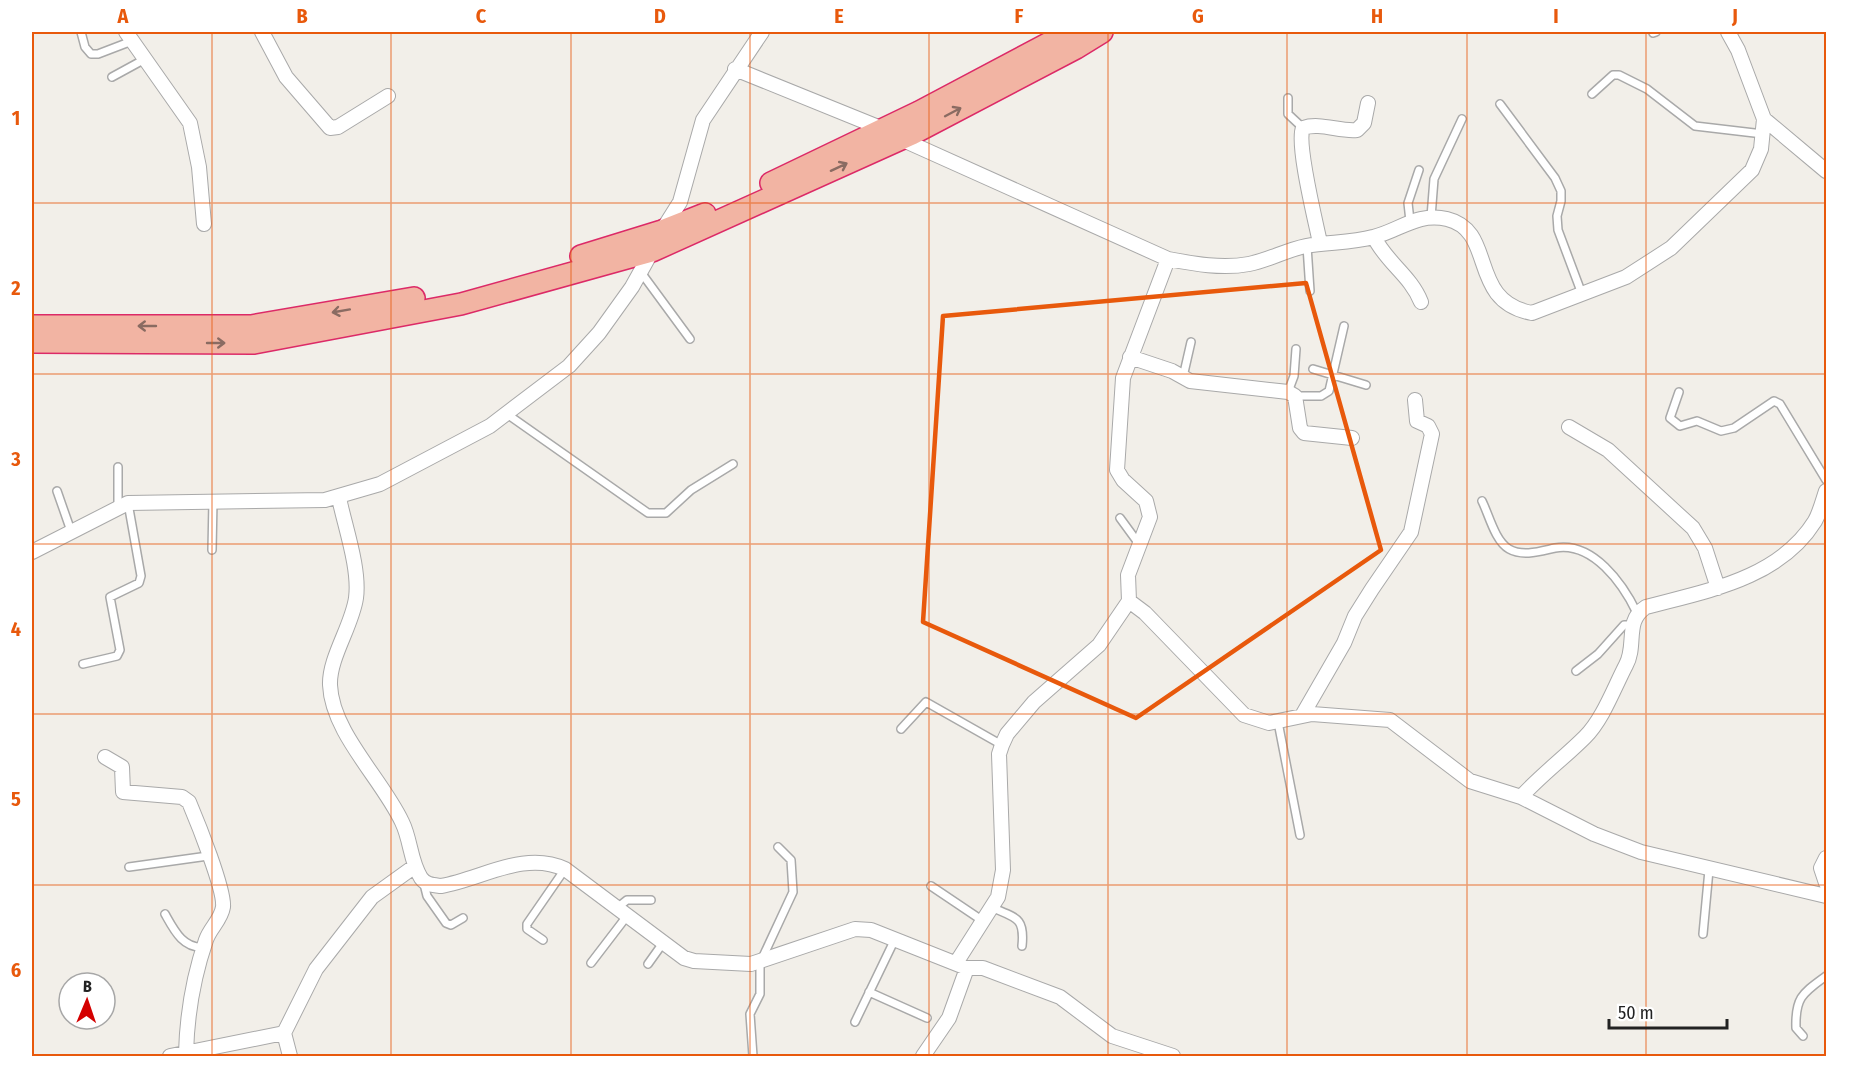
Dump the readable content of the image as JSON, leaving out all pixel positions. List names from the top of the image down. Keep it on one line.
{"scale_bar":"50 m","north":"top","grid":{"columns":["A","B","C","D","E","F","G","H","I","J"],"rows":["1","2","3","4","5","6"]}}
